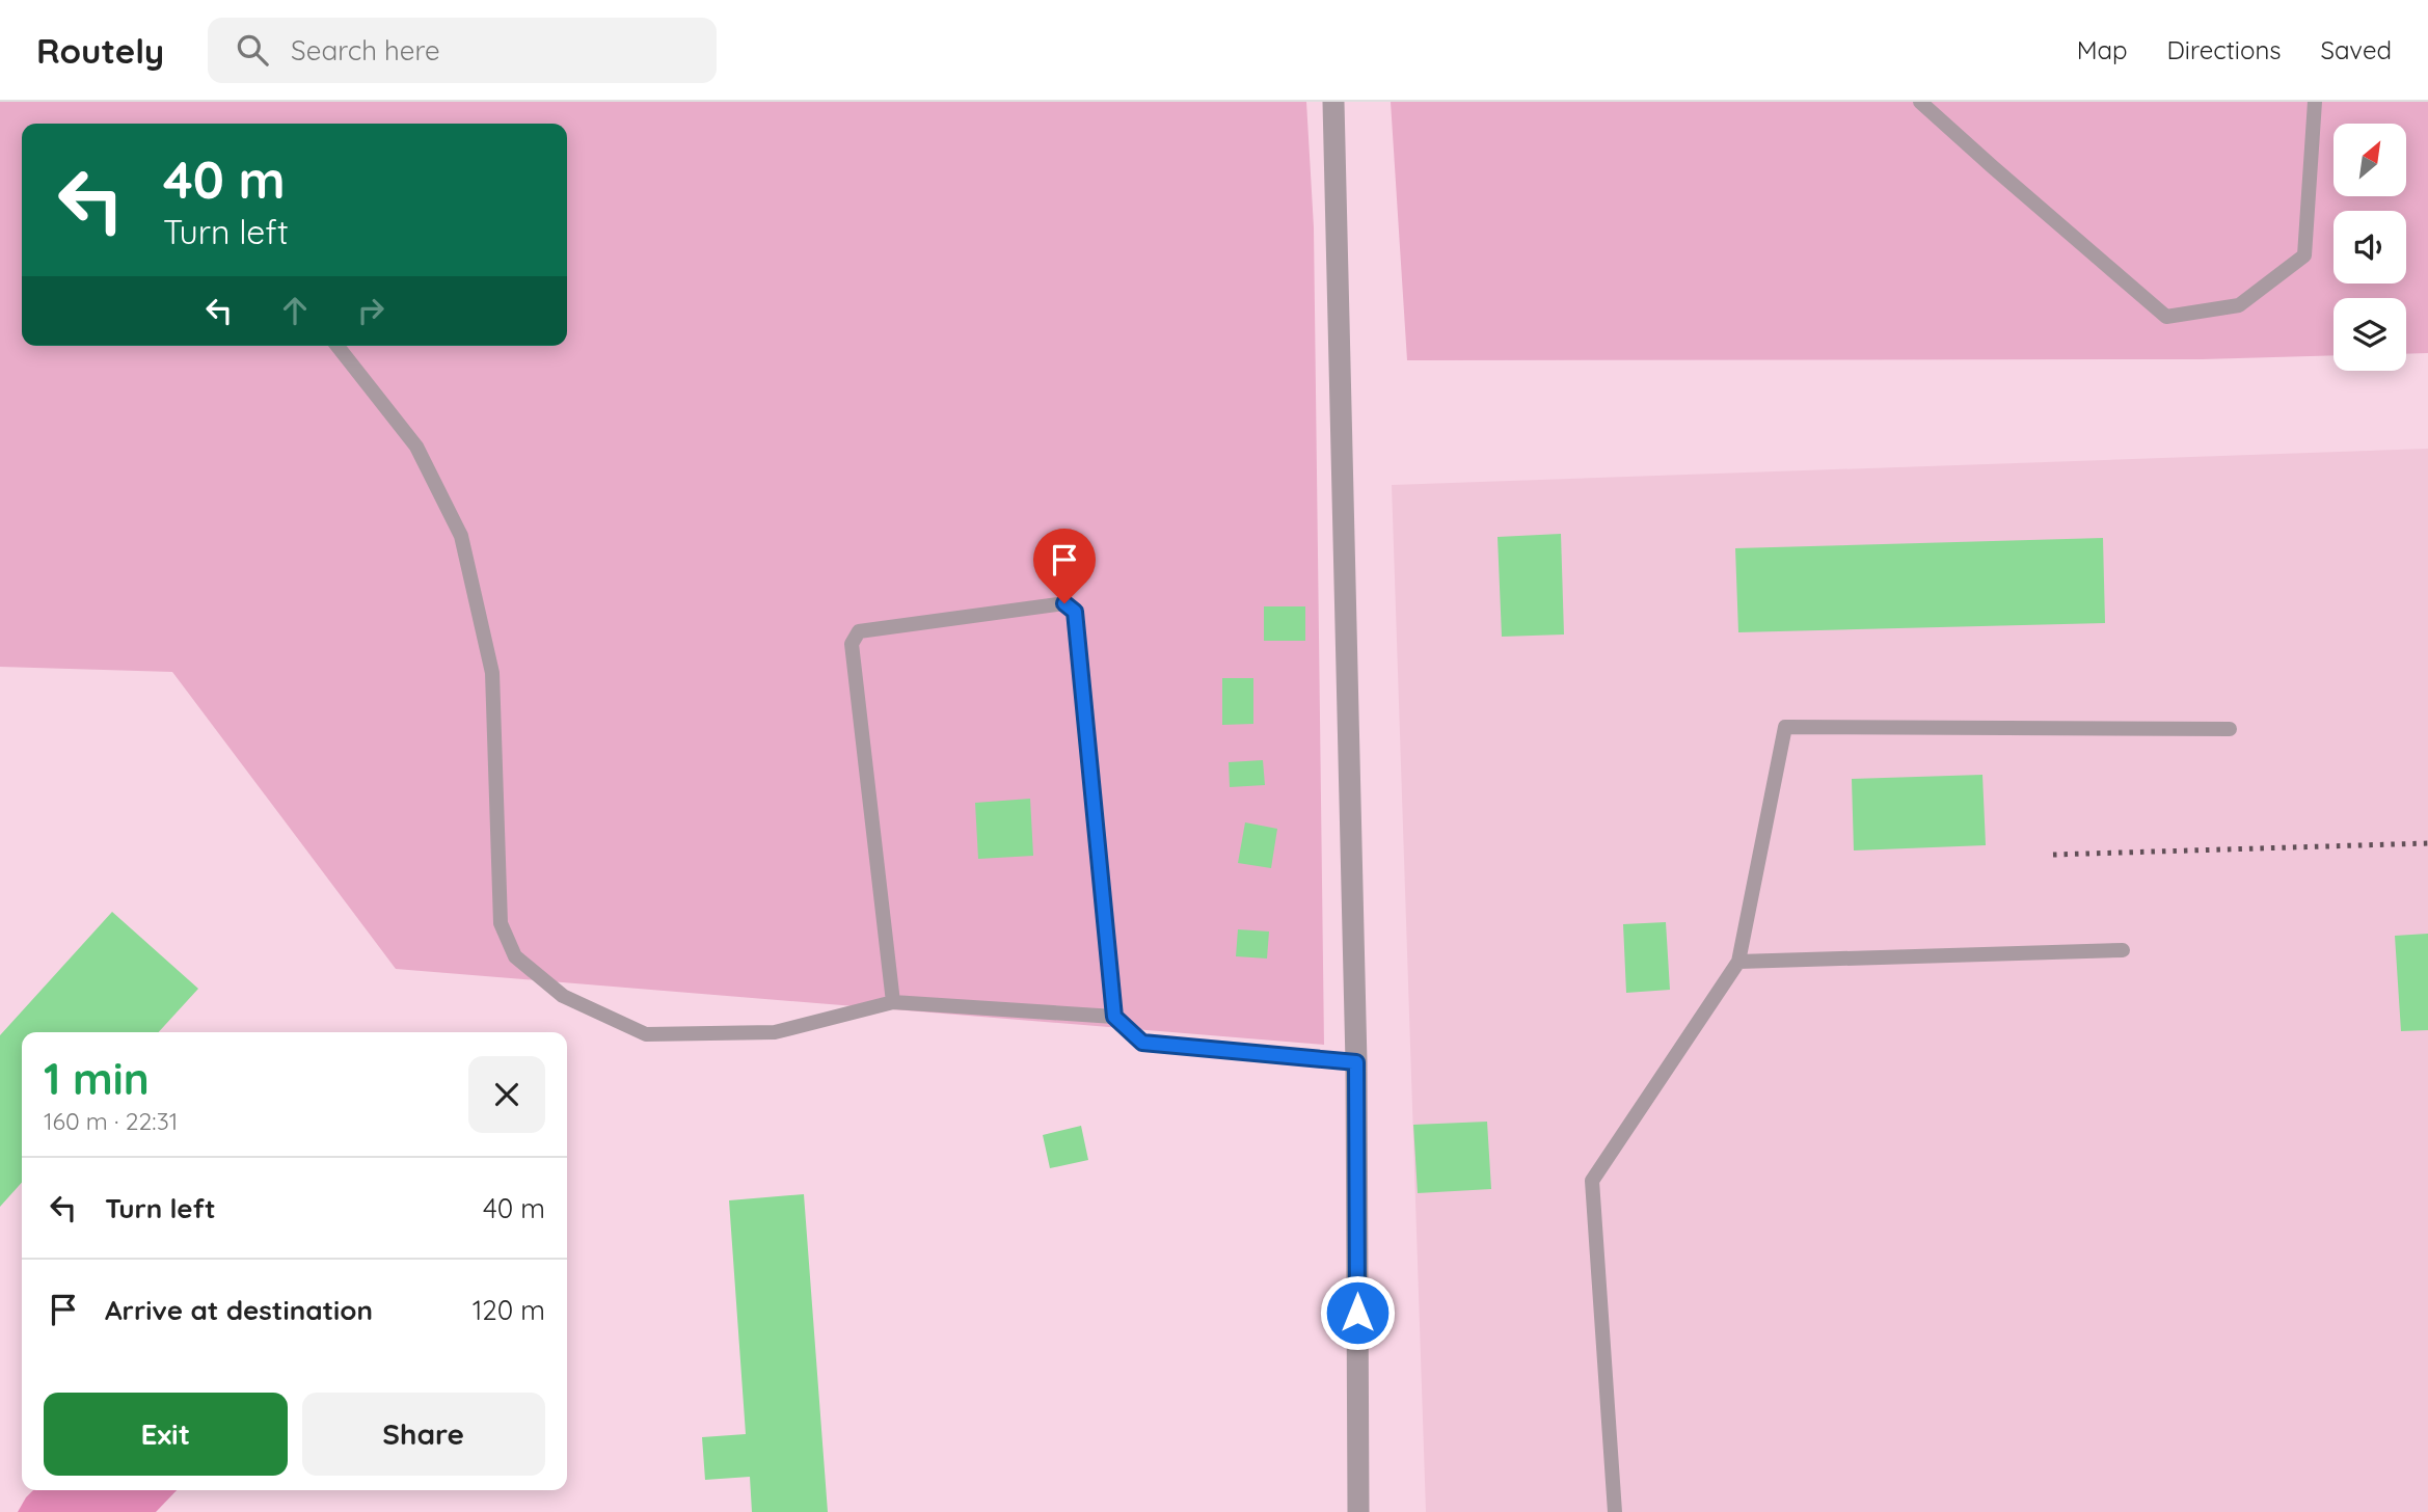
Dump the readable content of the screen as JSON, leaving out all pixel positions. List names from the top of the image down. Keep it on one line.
{"north":"top right","page":{"header":"Routely","search":"Search here","nav":["Map","Directions","Saved"],"turn":["40 m","Turn left"],"heading":["1 min","160 m · 22:31"],"list":[{"name":"Turn left","value":"40 m"},{"name":"Arrive at destination","value":"120 m"}],"buttons":["Exit","Share"]}}
